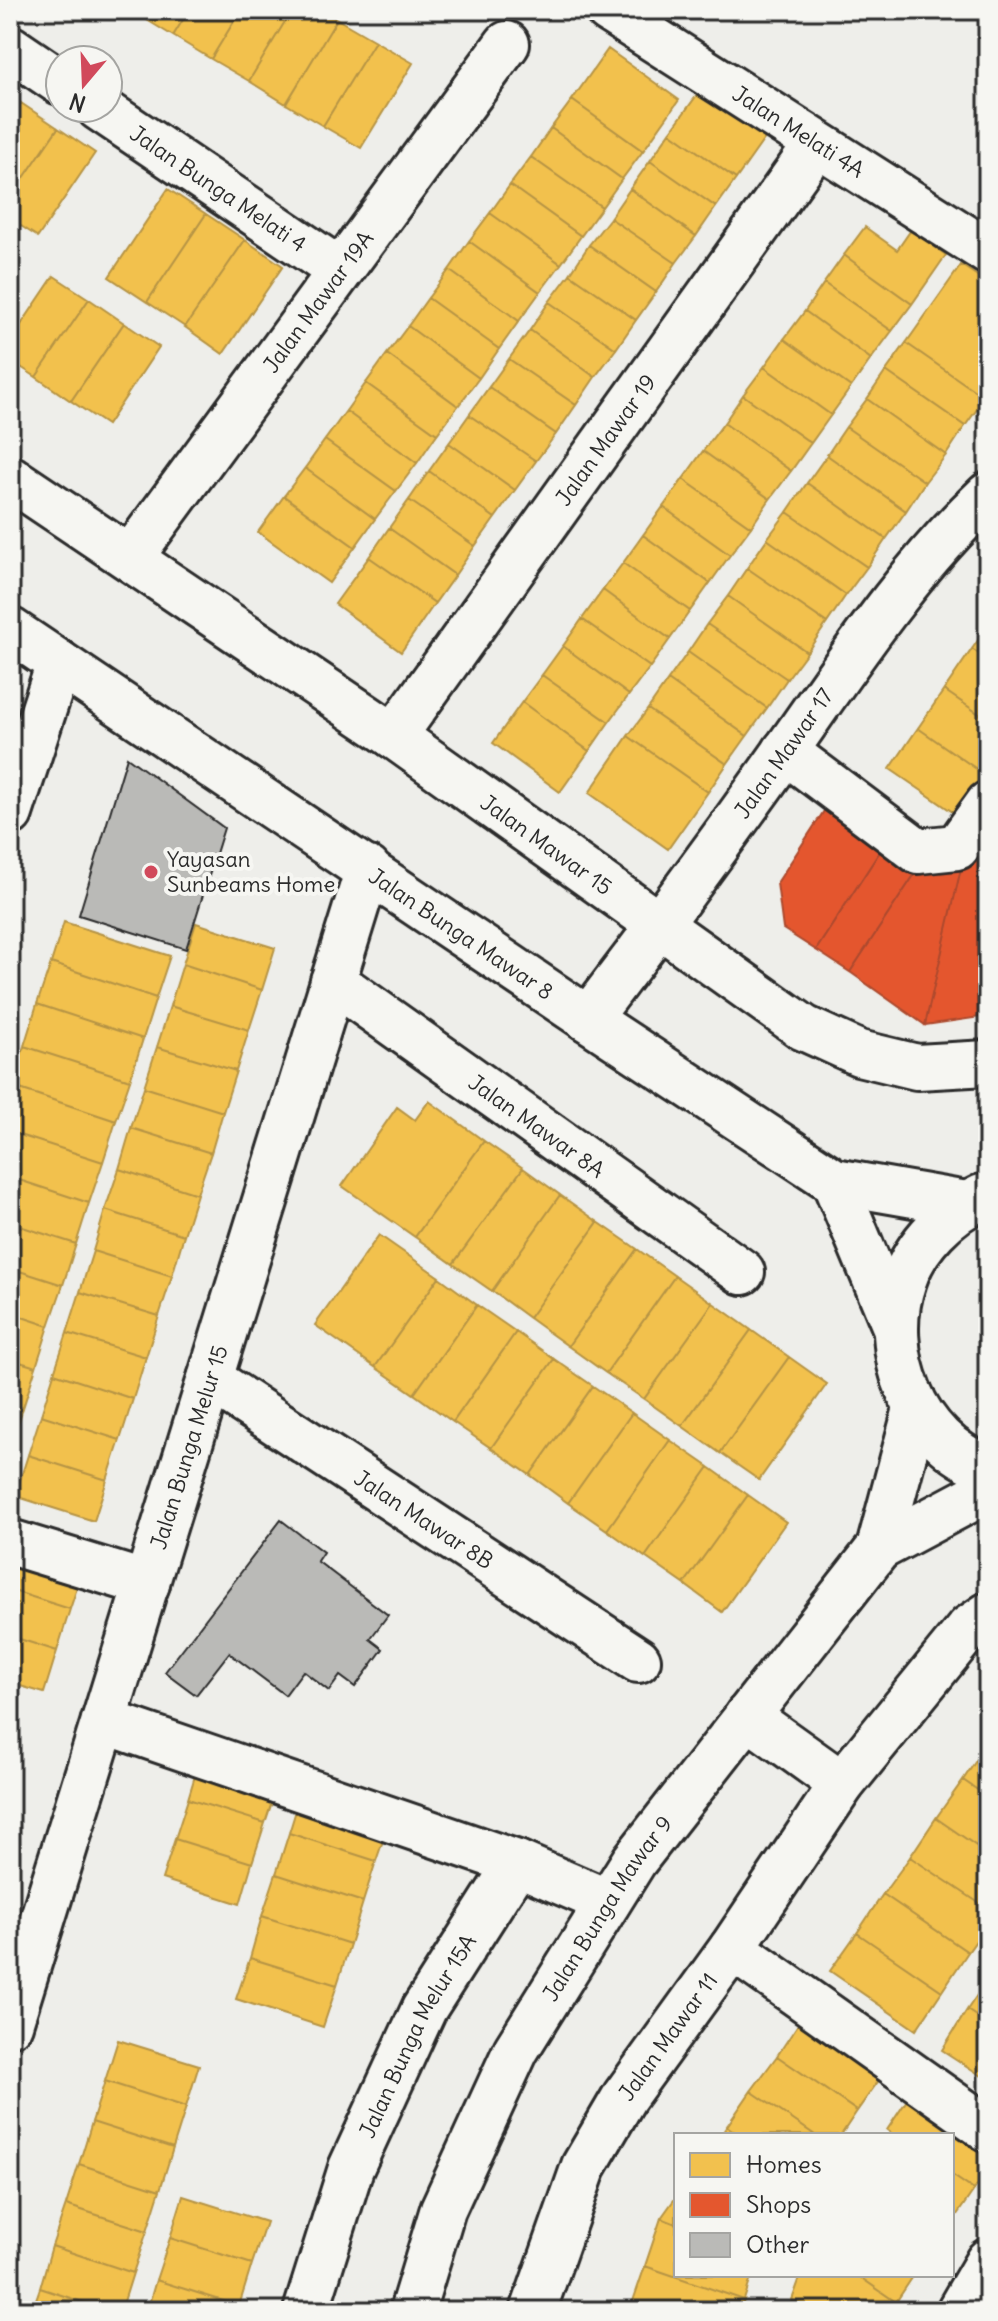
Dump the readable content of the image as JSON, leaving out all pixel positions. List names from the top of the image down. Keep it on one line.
{"streets":{"street":["Jalan Melati 4A","Jalan Bunga Melati 4","Jalan Mawar 19A","Jalan Mawar 19","Jalan Mawar 17","Jalan Mawar 15","Jalan Bunga Mawar 8","Jalan Mawar 8A","Jalan Bunga Melur 15","Jalan Mawar 8B","Jalan Bunga Mawar 9","Jalan Bunga Melur 15A","Jalan Mawar 11"]},"crossings":[["Jalan Melati 4A","Jalan Mawar 19"],["Jalan Bunga Melati 4","Jalan Mawar 19A"],["Jalan Mawar 19A","Jalan Mawar 15"],["Jalan Mawar 19","Jalan Mawar 15"],["Jalan Mawar 17","Jalan Mawar 15"],["Jalan Mawar 17","Jalan Bunga Mawar 8"],["Jalan Bunga Mawar 8","Jalan Bunga Melur 15"],["Jalan Mawar 8A","Jalan Bunga Melur 15"],["Jalan Bunga Melur 15","Jalan Mawar 8B"]],"places":["Yayasan Sunbeams Home"],"legend":["Homes","Shops","Other"],"north":"bottom"}
